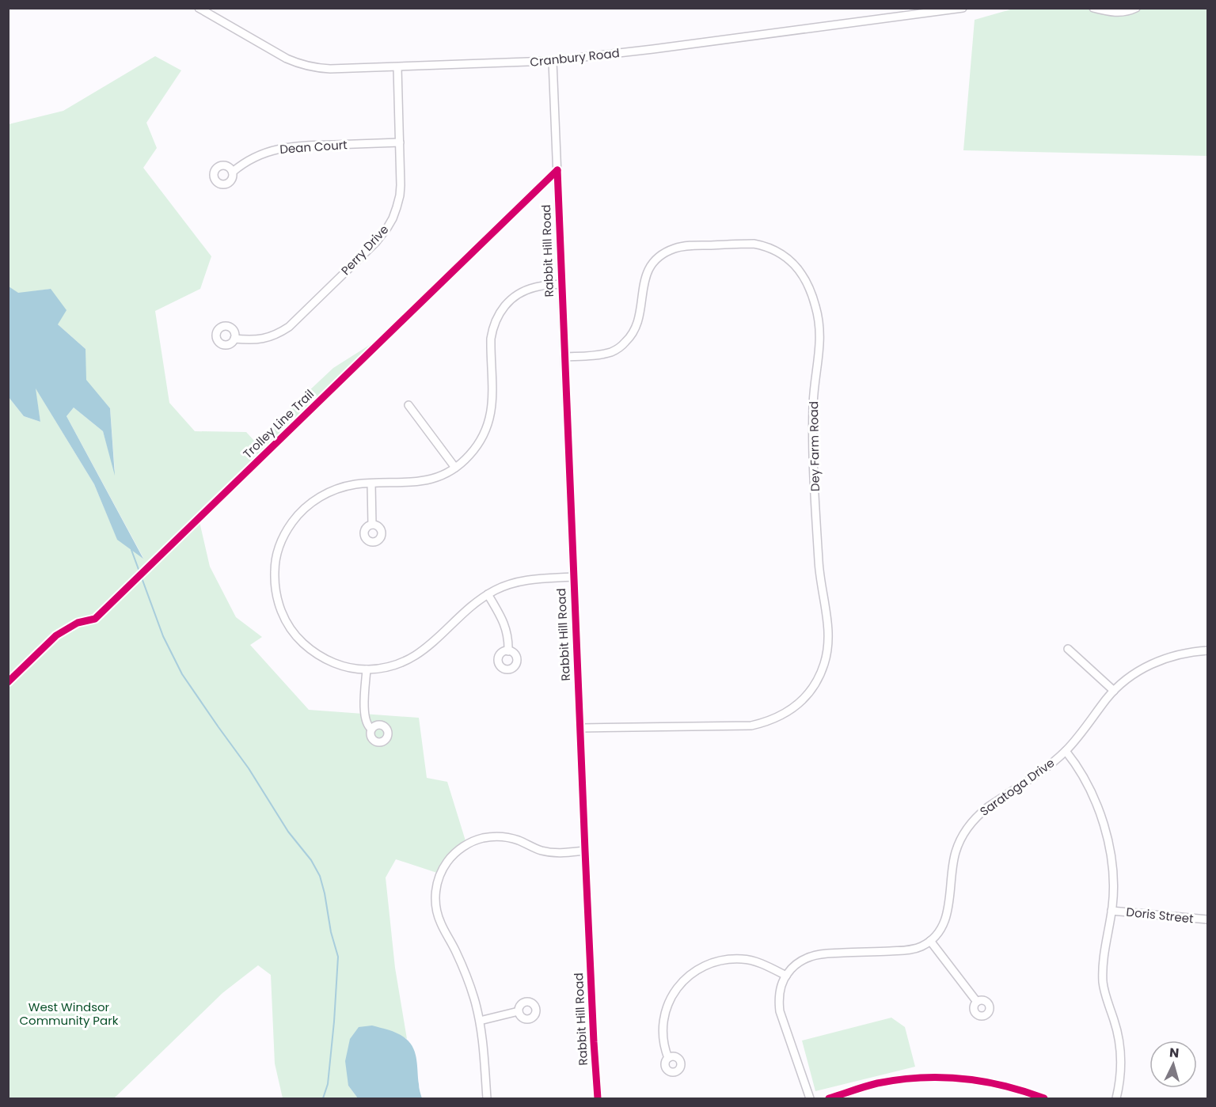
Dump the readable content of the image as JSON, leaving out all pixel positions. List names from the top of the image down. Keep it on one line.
{"streets":{"street":["Cranbury Road","Dean Court","Perry Drive","Rabbit Hill Road","Dey Farm Road","Saratoga Drive","Doris Street"],"cycle path":["Trolley Line Trail"]},"crossings":[["Cranbury Road","Perry Drive"],["Cranbury Road","Rabbit Hill Road"],["Dean Court","Perry Drive"],["Rabbit Hill Road","Dey Farm Road"]],"parks":["West Windsor Community Park"],"north":"top"}
